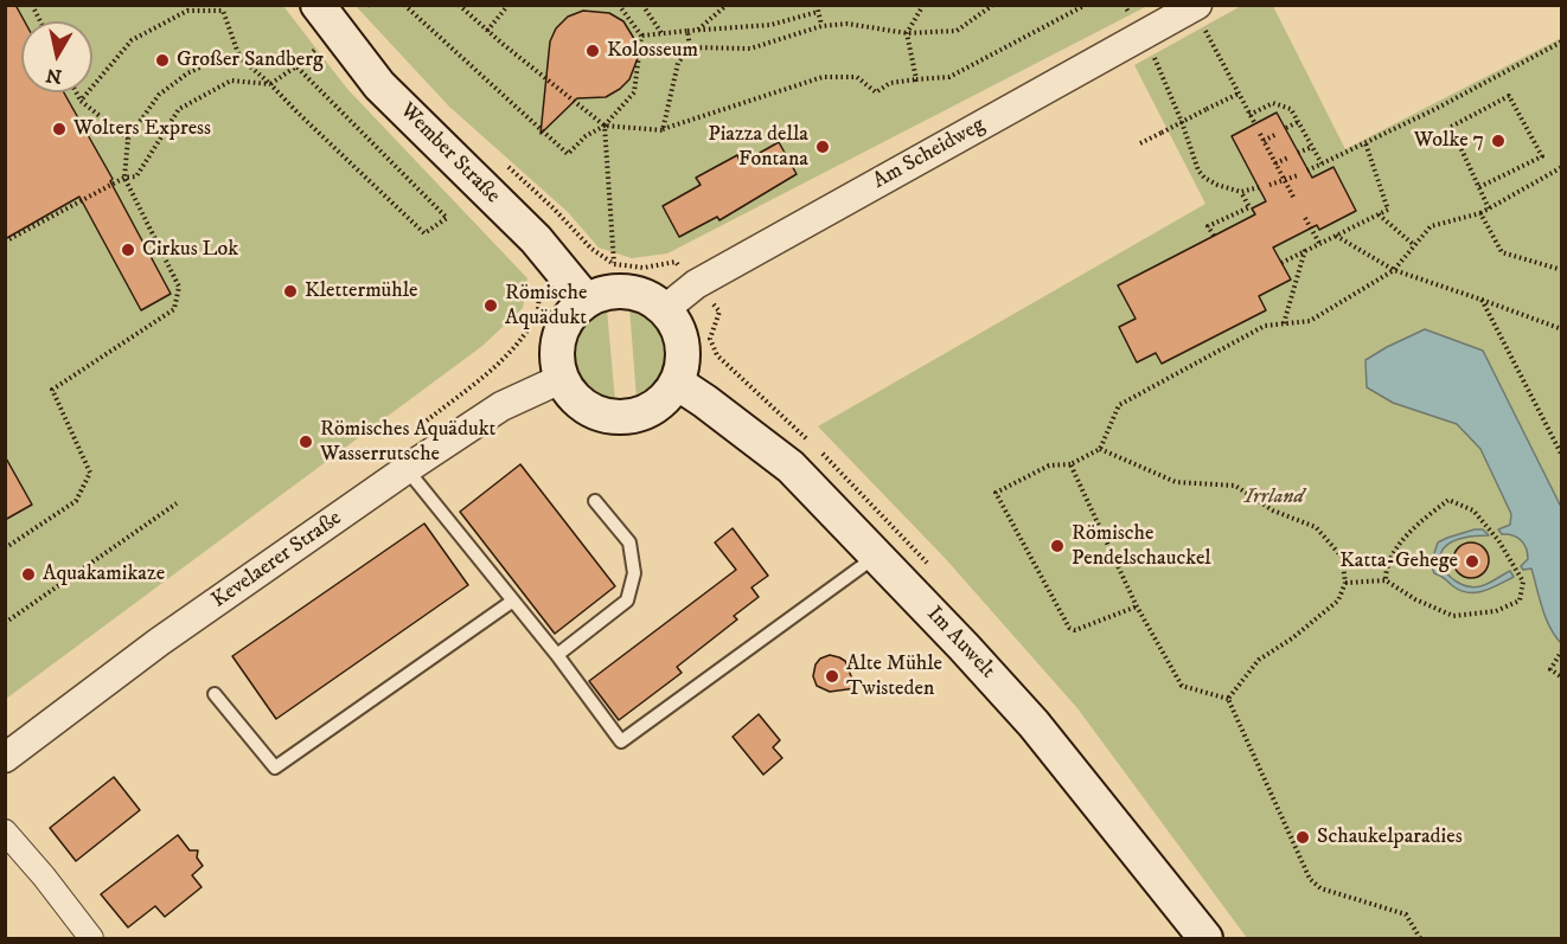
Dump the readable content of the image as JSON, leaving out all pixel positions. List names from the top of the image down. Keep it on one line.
{"streets":{"main road":["Wember Straße","Im Auwelt"],"street":["Am Scheidweg","Kevelaerer Straße"]},"crossings":[["Wember Straße","Am Scheidweg"],["Wember Straße","Kevelaerer Straße"],["Wember Straße","Im Auwelt"],["Am Scheidweg","Kevelaerer Straße"],["Am Scheidweg","Im Auwelt"],["Kevelaerer Straße","Im Auwelt"]],"parks":["Irrland"],"places":["Kolosseum","Großer Sandberg","Wolters Express","Wolke 7","Piazza della Fontana","Cirkus Lok","Klettermühle","Römische Aquädukt","Römisches Aquädukt Wasserrutsche","Römische Pendelschauckel","Katta-Gehege","Aquakamikaze","Alte Mühle Twisteden","Schaukelparadies"],"north":"bottom"}
